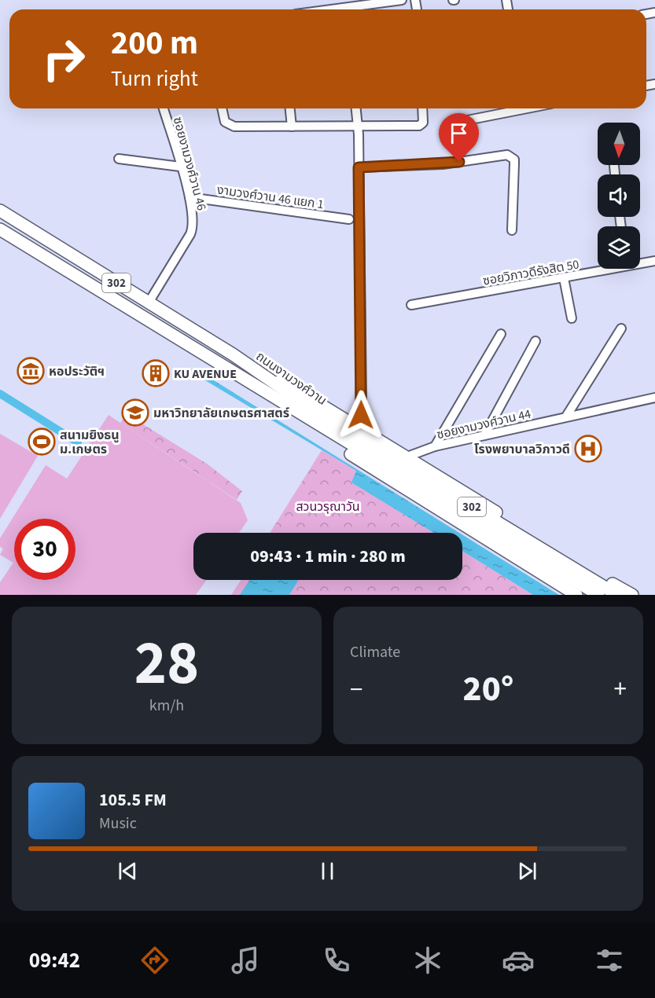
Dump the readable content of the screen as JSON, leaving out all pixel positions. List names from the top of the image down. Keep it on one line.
{"streets":{"main road":["302","ถนนงามวงศ์วาน"],"street":["ซอยงามวงศ์วาน 46","งามวงศ์วาน 46 แยก 1","ซอยวิภาวดีรังสิต 50","ซอยงามวงศ์วาน 44"]},"crossings":[["ซอยงามวงศ์วาน 46","งามวงศ์วาน 46 แยก 1"],["ซอยงามวงศ์วาน 46","ถนนงามวงศ์วาน"]],"parks":["สวนวรุณาวัน"],"places":{"museum":["หอประวัติฯ"],"building":["KU AVENUE"],"school or university":["มหาวิทยาลัยเกษตรศาสตร์"],"sports":["สนามยิงธนู ม.เกษตร"],"hospital":["โรงพยาบาลวิภาวดี"]},"north":"bottom","page":{"turn":["200 m","Turn right"],"limit":"30","trip":"09:43 · 1 min · 280 m","tile":[["28","km/h"],"Climate"],"heat":["−","20°","+"],"song":["105.5 FM","Music"],"tabs":"09:42"}}
